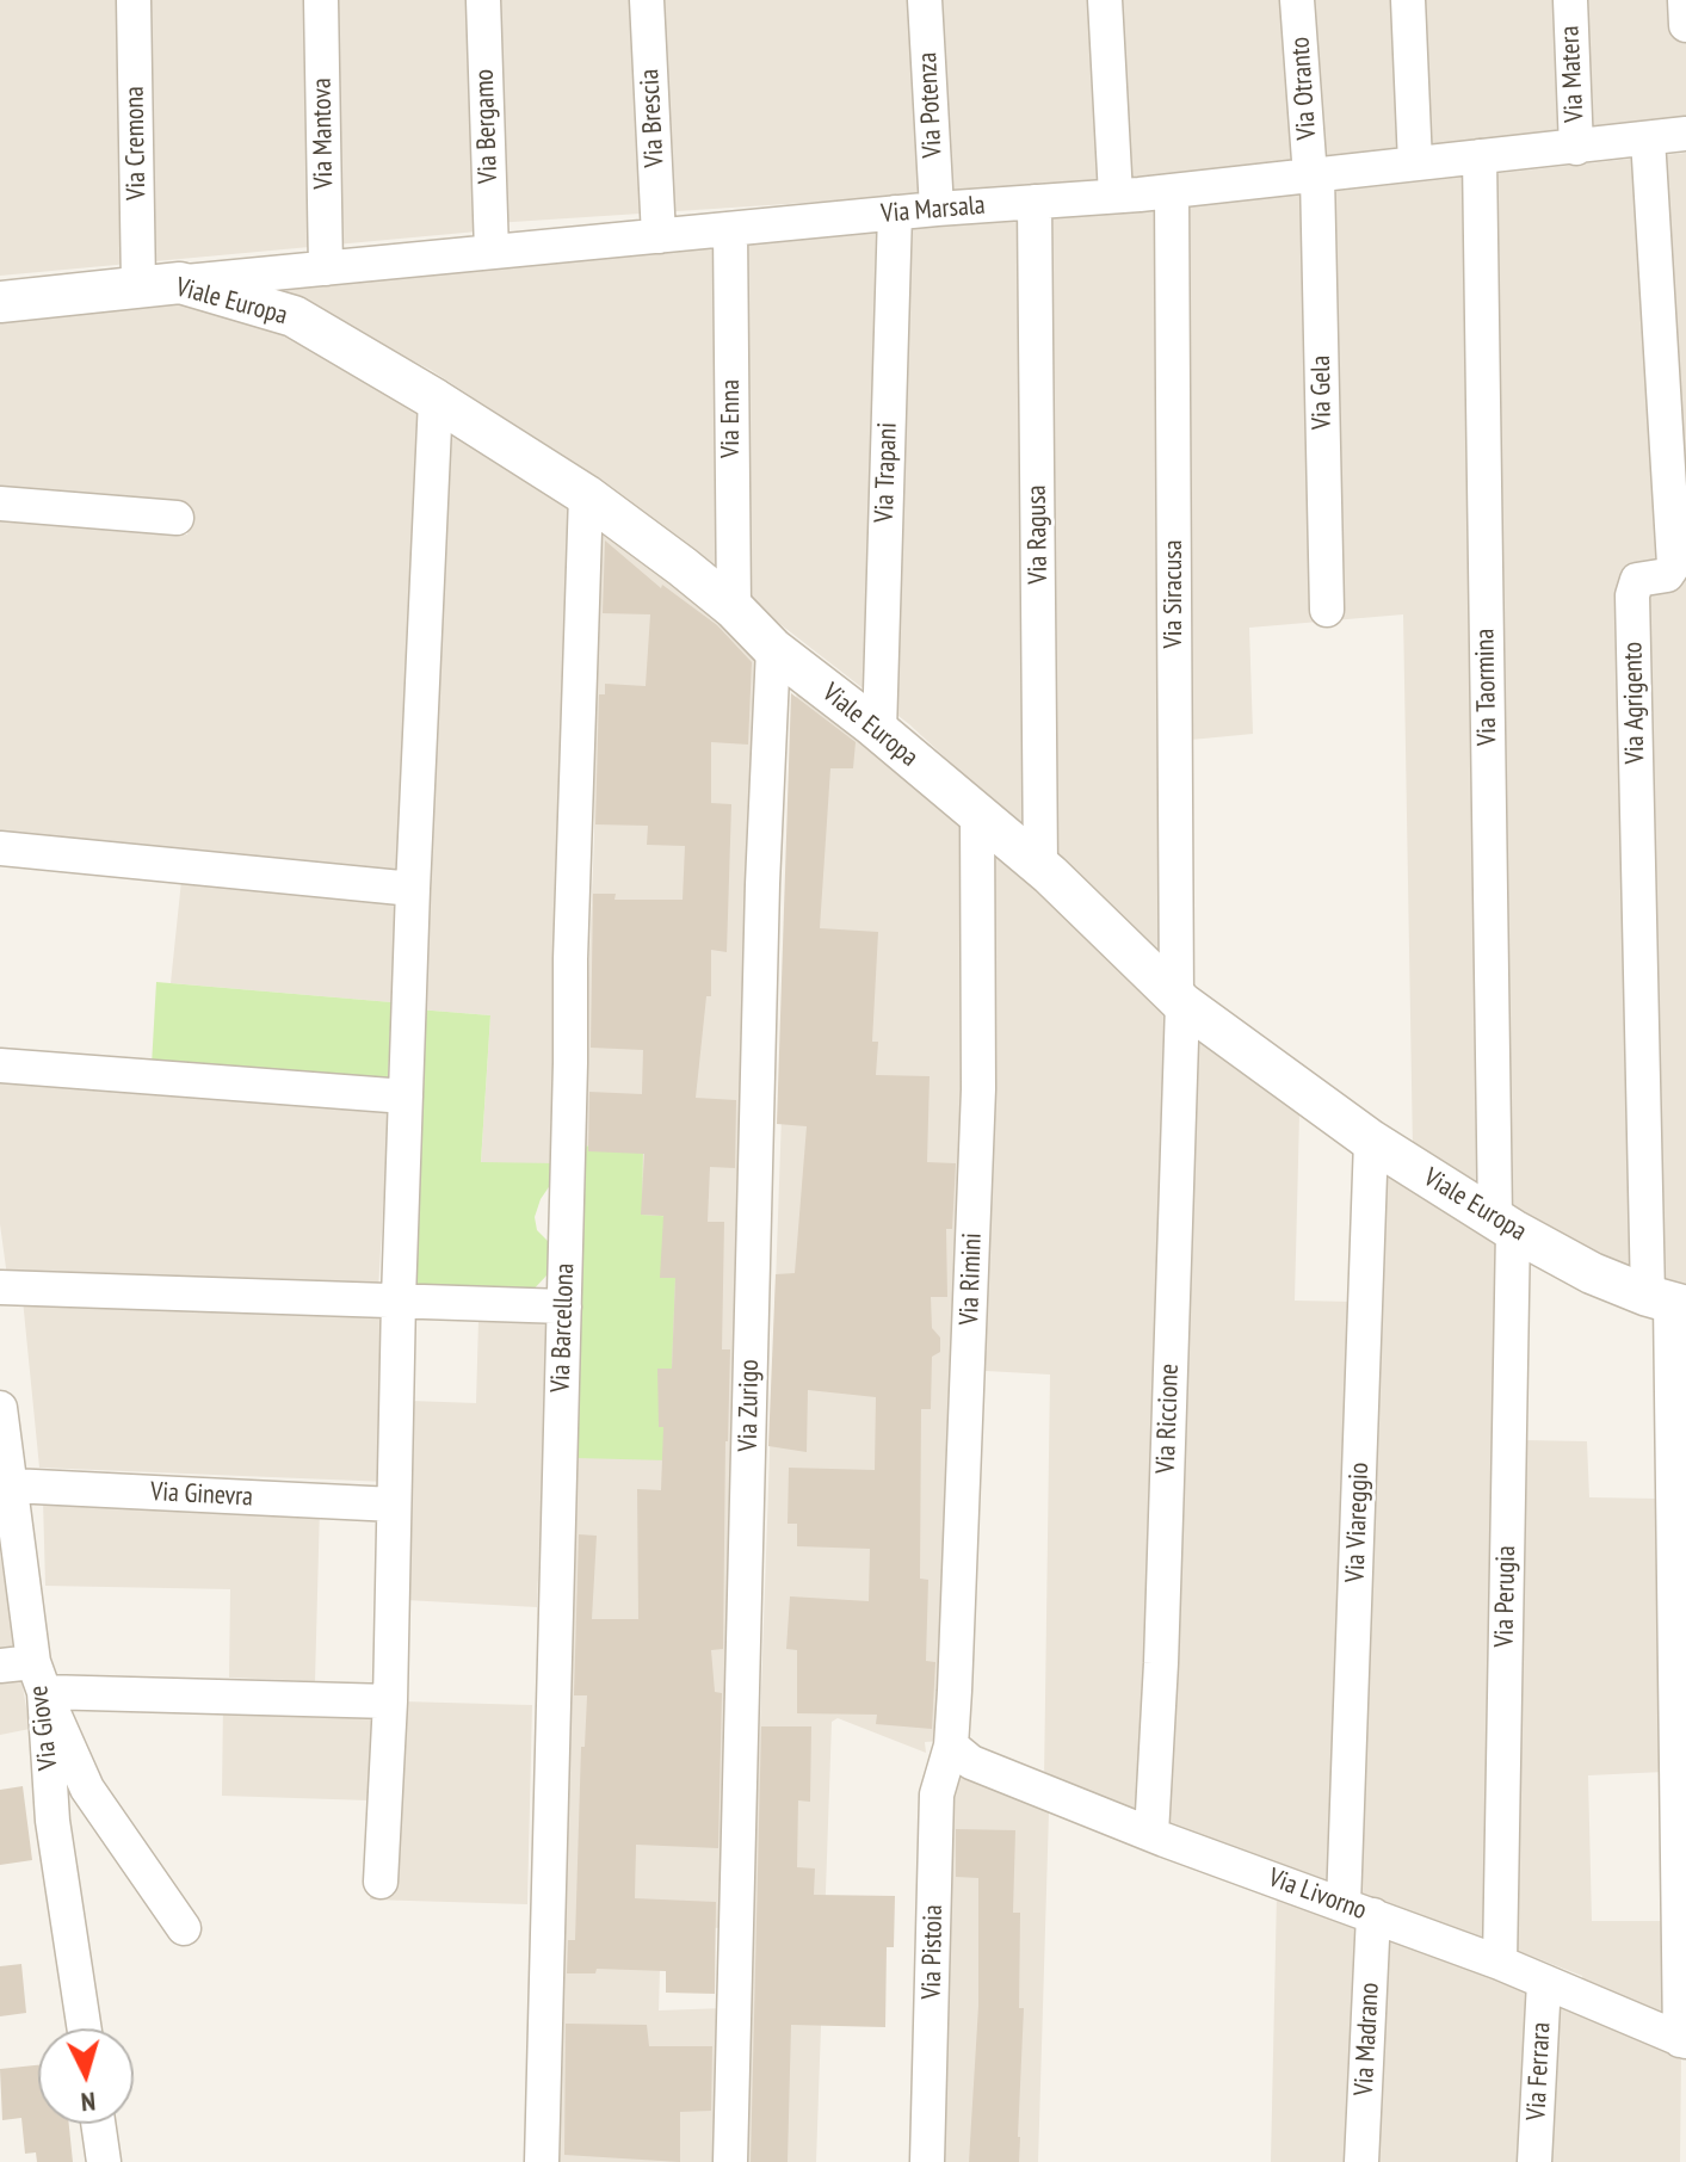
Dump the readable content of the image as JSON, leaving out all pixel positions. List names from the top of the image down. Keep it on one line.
{"streets":{"street":["Via Matera","Via Otranto","Via Potenza","Via Brescia","Via Bergamo","Via Mantova","Via Cremona","Via Marsala","Viale Europa","Via Gela","Via Enna","Via Trapani","Via Ragusa","Via Siracusa","Via Taormina","Via Agrigento","Via Rimini","Via Barcellona","Via Zurigo","Via Riccione","Via Ginevra","Via Viareggio","Via Perugia","Via Giove","Via Livorno","Via Pistoia","Via Madrano","Via Ferrara"]},"crossings":[["Via Matera","Via Marsala"],["Via Otranto","Via Marsala"],["Via Otranto","Via Gela"],["Via Potenza","Via Marsala"],["Via Brescia","Via Marsala"],["Via Bergamo","Via Marsala"],["Via Mantova","Via Marsala"],["Via Cremona","Viale Europa"],["Via Marsala","Viale Europa"],["Via Marsala","Via Gela"],["Via Marsala","Via Enna"],["Via Marsala","Via Trapani"],["Via Marsala","Via Ragusa"],["Via Marsala","Via Siracusa"],["Via Marsala","Via Taormina"],["Via Marsala","Via Agrigento"],["Viale Europa","Via Enna"],["Viale Europa","Via Trapani"],["Viale Europa","Via Ragusa"],["Viale Europa","Via Siracusa"],["Viale Europa","Via Taormina"],["Viale Europa","Via Agrigento"],["Viale Europa","Via Rimini"],["Viale Europa","Via Barcellona"],["Viale Europa","Via Zurigo"],["Viale Europa","Via Riccione"],["Viale Europa","Via Viareggio"],["Viale Europa","Via Perugia"],["Via Siracusa","Via Riccione"],["Via Taormina","Via Perugia"],["Via Rimini","Via Livorno"],["Via Rimini","Via Pistoia"],["Via Riccione","Via Livorno"],["Via Ginevra","Via Giove"],["Via Viareggio","Via Livorno"],["Via Viareggio","Via Madrano"],["Via Perugia","Via Livorno"],["Via Livorno","Via Pistoia"],["Via Livorno","Via Madrano"],["Via Livorno","Via Ferrara"]],"north":"bottom"}
